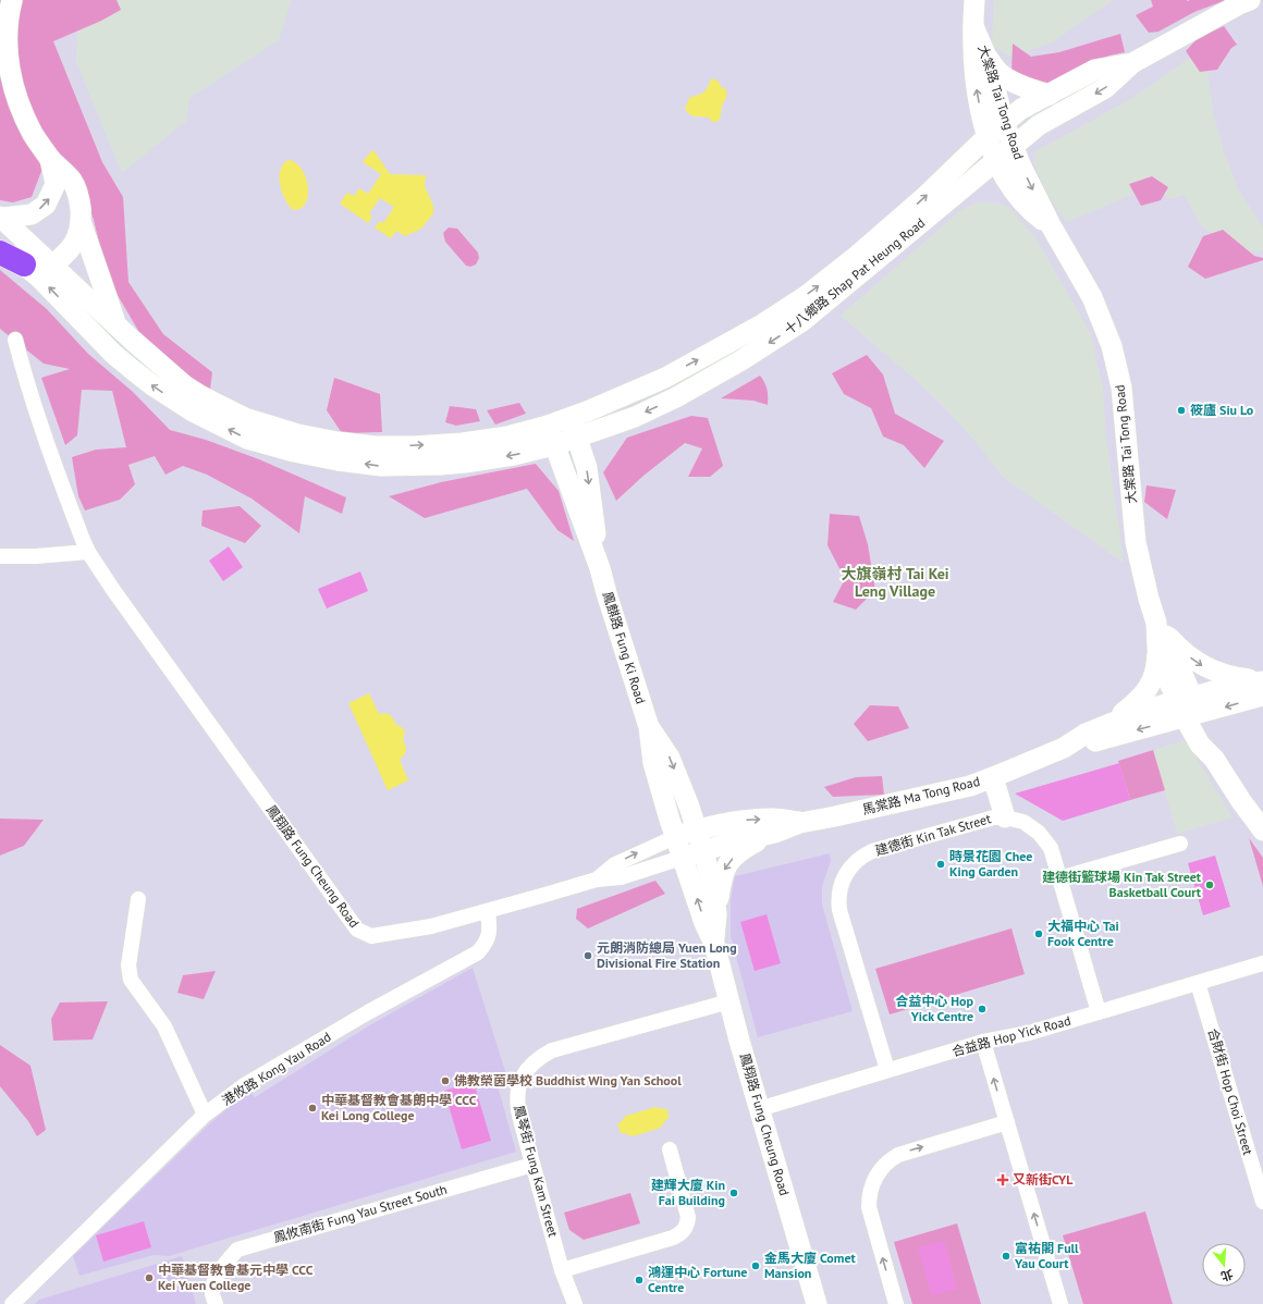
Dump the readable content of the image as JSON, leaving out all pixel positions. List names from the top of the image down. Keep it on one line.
{"streets":{"street":["大棠路 Tai Tong Road","十八鄉路 Shap Pat Heung Road","鳳麒路 Fung Ki Road","馬棠路 Ma Tong Road","建德街 Kin Tak Street","鳳翔路 Fung Cheung Road","合益路 Hop Yick Road","港攸路 Kong Yau Road","合財街 Hop Choi Street","鳳琴街 Fung Kam Street","鳳攸南街 Fung Yau Street South"]},"crossings":[["大棠路 Tai Tong Road","十八鄉路 Shap Pat Heung Road"],["大棠路 Tai Tong Road","馬棠路 Ma Tong Road"],["十八鄉路 Shap Pat Heung Road","鳳麒路 Fung Ki Road"],["鳳麒路 Fung Ki Road","馬棠路 Ma Tong Road"],["鳳麒路 Fung Ki Road","鳳翔路 Fung Cheung Road"],["馬棠路 Ma Tong Road","鳳翔路 Fung Cheung Road"],["建德街 Kin Tak Street","合益路 Hop Yick Road"],["鳳翔路 Fung Cheung Road","合益路 Hop Yick Road"],["鳳翔路 Fung Cheung Road","港攸路 Kong Yau Road"],["鳳翔路 Fung Cheung Road","鳳琴街 Fung Kam Street"],["合益路 Hop Yick Road","合財街 Hop Choi Street"],["鳳琴街 Fung Kam Street","鳳攸南街 Fung Yau Street South"]],"districts":["大旗嶺村 Tai Kei Leng Village"],"places":{"other":["筱廬 Siu Lo","時景花園 Chee King Garden","建德街籃球場 Kin Tak Street Basketball Court","大福中心 Tai Fook Centre","元朗消防總局 Yuen Long Divisional Fire Station","合益中心 Hop Yick Centre","佛教榮茵學校 Buddhist Wing Yan School","中華基督教會基朗中學 CCC Kei Long College","建輝大廈 Kin Fai Building","富祐閣 Full Yau Court","金馬大廈 Comet Mansion","中華基督教會基元中學 CCC Kei Yuen College","鴻運中心 Fortune Centre"],"health":["又新街CYL"]},"north":"bottom"}
